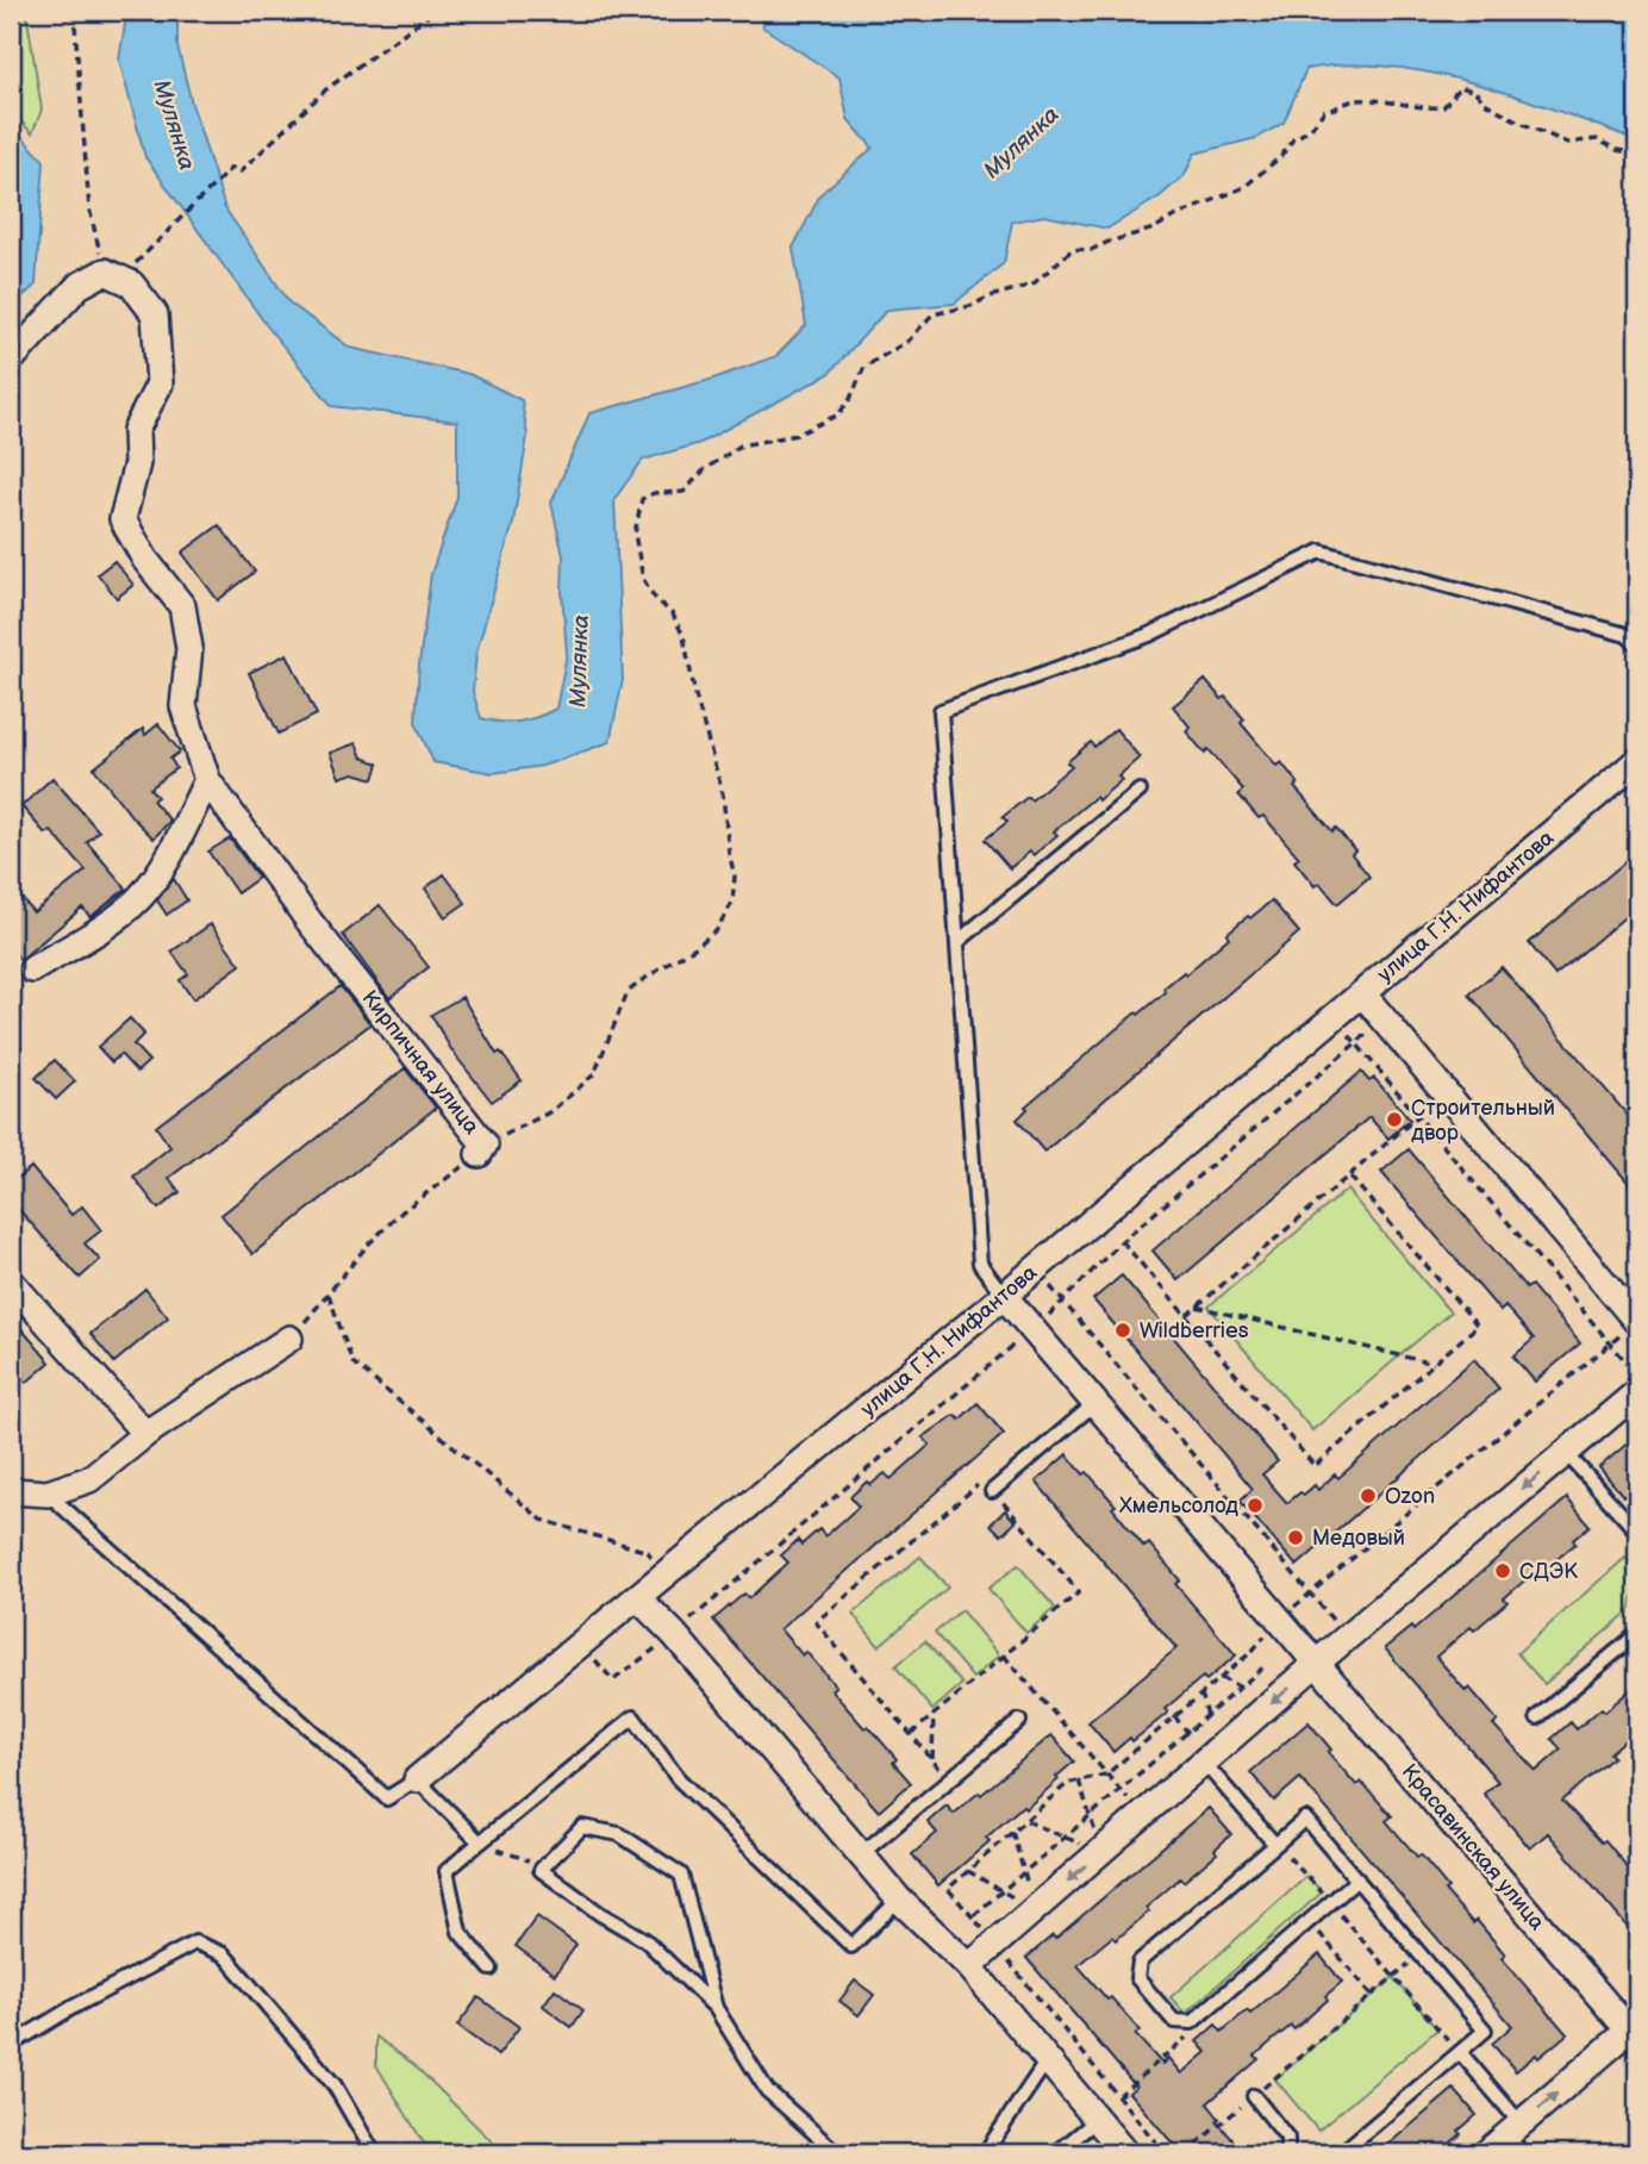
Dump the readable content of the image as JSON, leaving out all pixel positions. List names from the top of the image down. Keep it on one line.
{"streets":{"street":["улица Г.Н. Нифантова","Кирпичная улица","Красавинская улица"]},"crossings":[["улица Г.Н. Нифантова","Красавинская улица"]],"water":["Мулянка"],"places":["Строительный двор","Wildberries","Ozon","Хмельсолод","Медовый","СДЭК"]}
